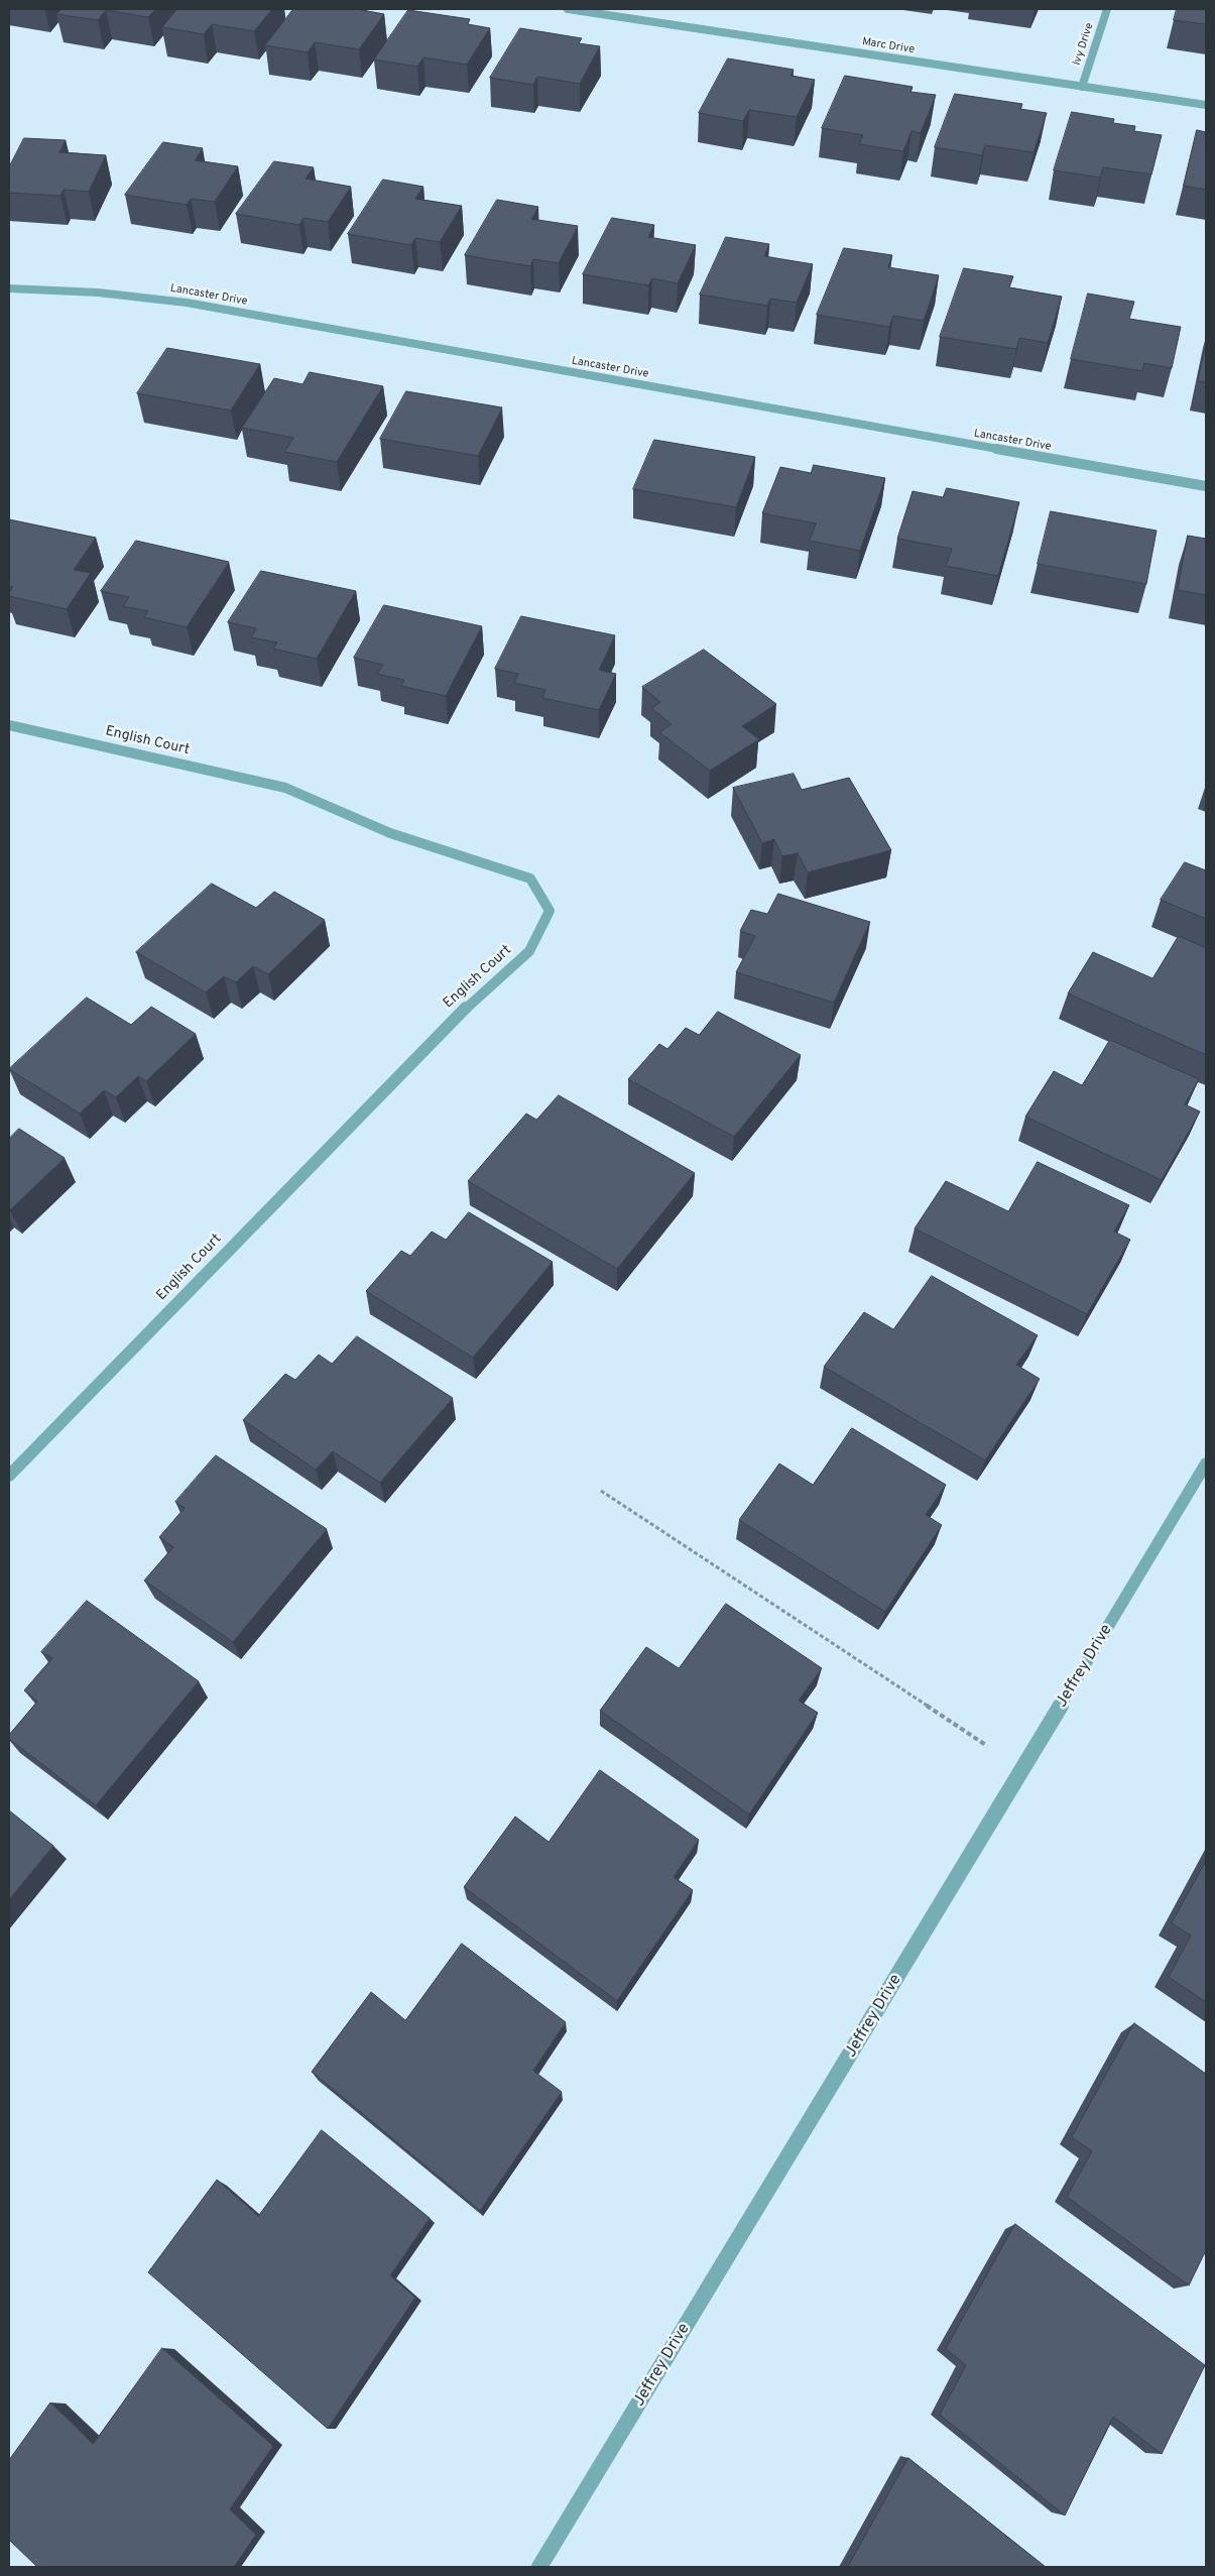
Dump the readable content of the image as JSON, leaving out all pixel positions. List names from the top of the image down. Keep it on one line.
{"streets":{"street":["Ivy Drive","Marc Drive","Lancaster Drive","English Court","Jeffrey Drive"]},"crossings":[["Ivy Drive","Marc Drive"]]}
